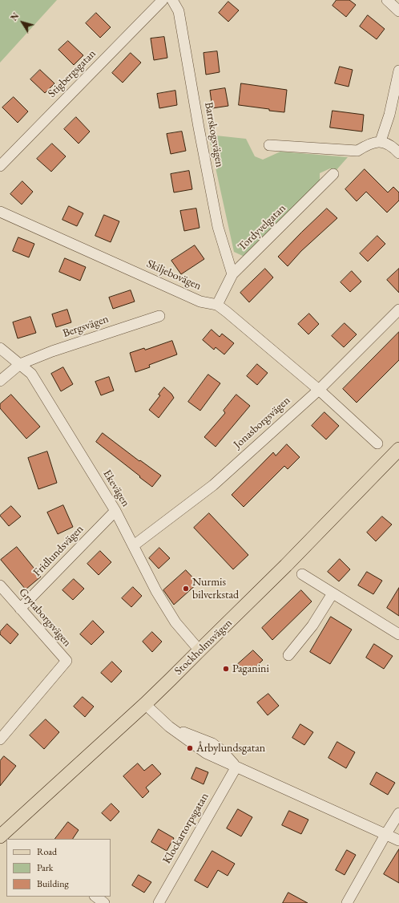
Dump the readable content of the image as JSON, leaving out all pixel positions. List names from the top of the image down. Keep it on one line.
{"streets":{"main road":["Stockholmsvägen"],"street":["Stigbergsgatan","Barrskogsvägen","Tordyvelgatan","Skiljebovägen","Bergsvägen","Jonasborgsvägen","Ekevägen","Fridlundsvägen","Grytaborgsvägen","Klockartorpsgatan"]},"crossings":[["Barrskogsvägen","Tordyvelgatan"],["Tordyvelgatan","Skiljebovägen"],["Skiljebovägen","Jonasborgsvägen"],["Bergsvägen","Ekevägen"],["Jonasborgsvägen","Ekevägen"],["Ekevägen","Fridlundsvägen"],["Ekevägen","Stockholmsvägen"],["Fridlundsvägen","Grytaborgsvägen"]],"places":["Nurmis bilverkstad","Paganini","Årbylundsgatan"],"legend":["Road","Park","Building"],"north":"top left"}
